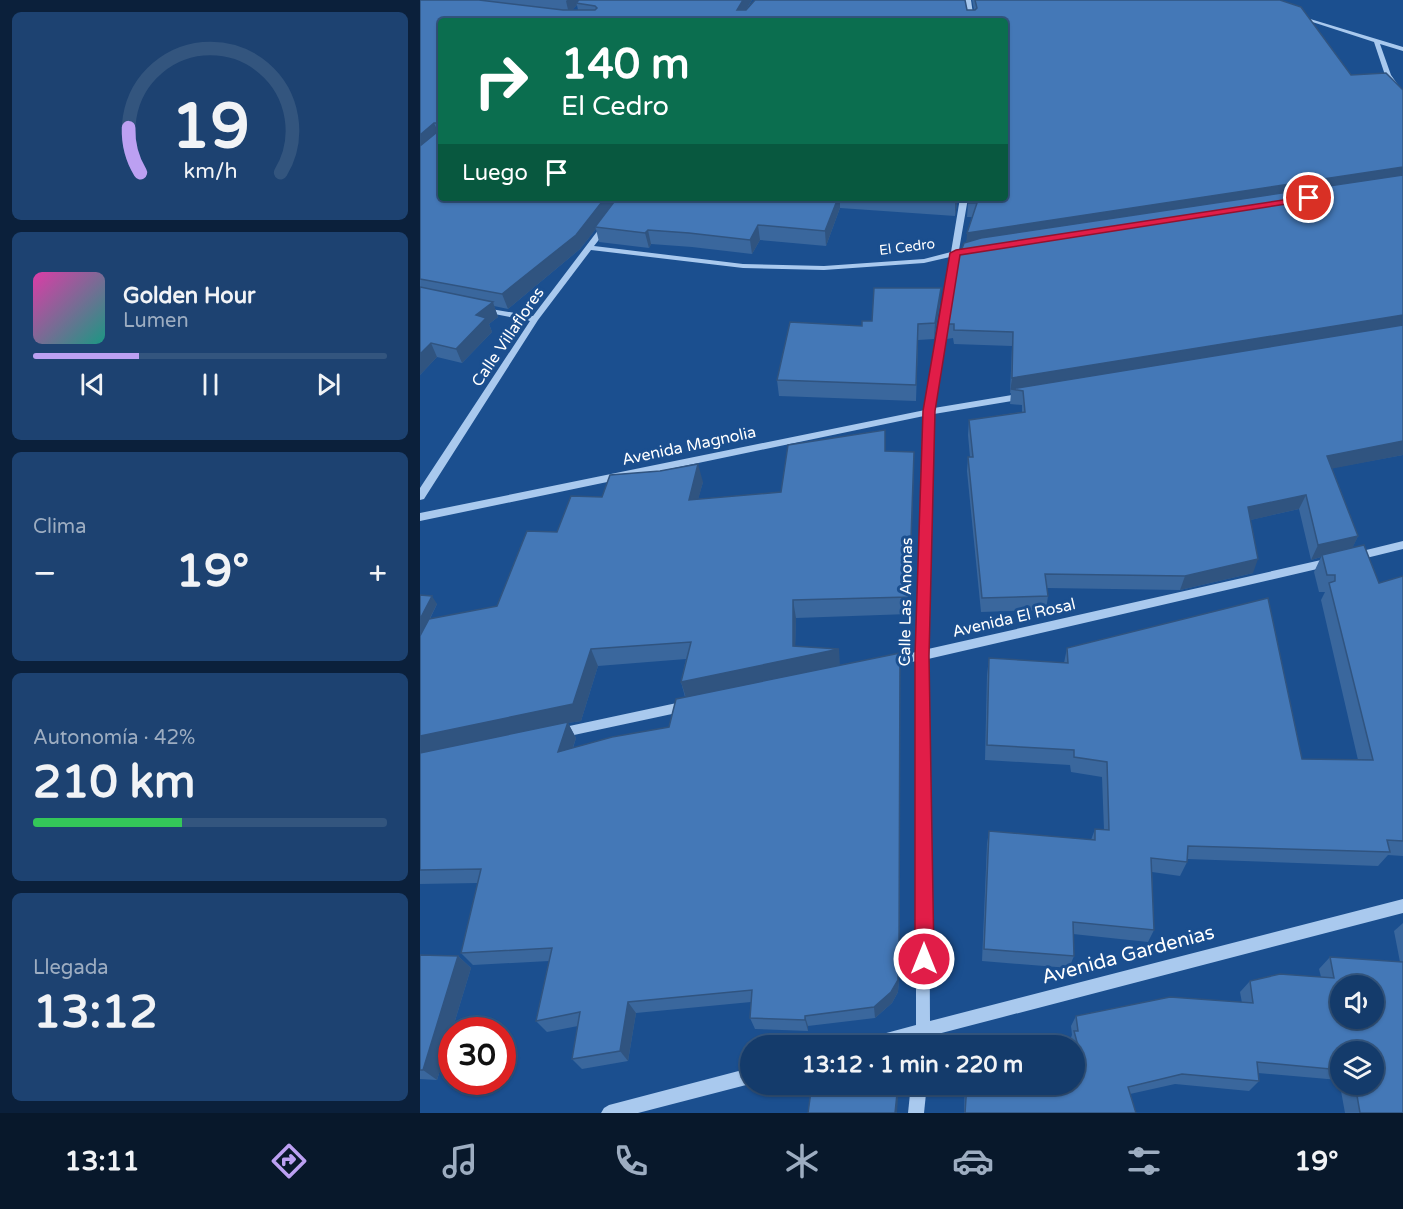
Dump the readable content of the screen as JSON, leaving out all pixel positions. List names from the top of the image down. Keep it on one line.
{"streets":{"street":["El Cedro","Calle Villaflores","Avenida Magnolia","Calle Las Anonas","Avenida El Rosal","Avenida Gardenias"]},"crossings":[["El Cedro","Calle Villaflores"],["El Cedro","Calle Las Anonas"],["Avenida Magnolia","Calle Las Anonas"],["Calle Las Anonas","Avenida El Rosal"],["Calle Las Anonas","Avenida Gardenias"]],"page":{"turn":["140 m","El Cedro"],"then":"Luego","song":["Golden Hour","Lumen"],"tile":["Clima",["Autonomía · 42%","210 km"],["Llegada","13:12"]],"heat":["−","19°","+"],"limit":"30","trip":"13:12 · 1 min · 220 m","tabs":["13:11","19°"],"gauge":["19","km/h"]}}
